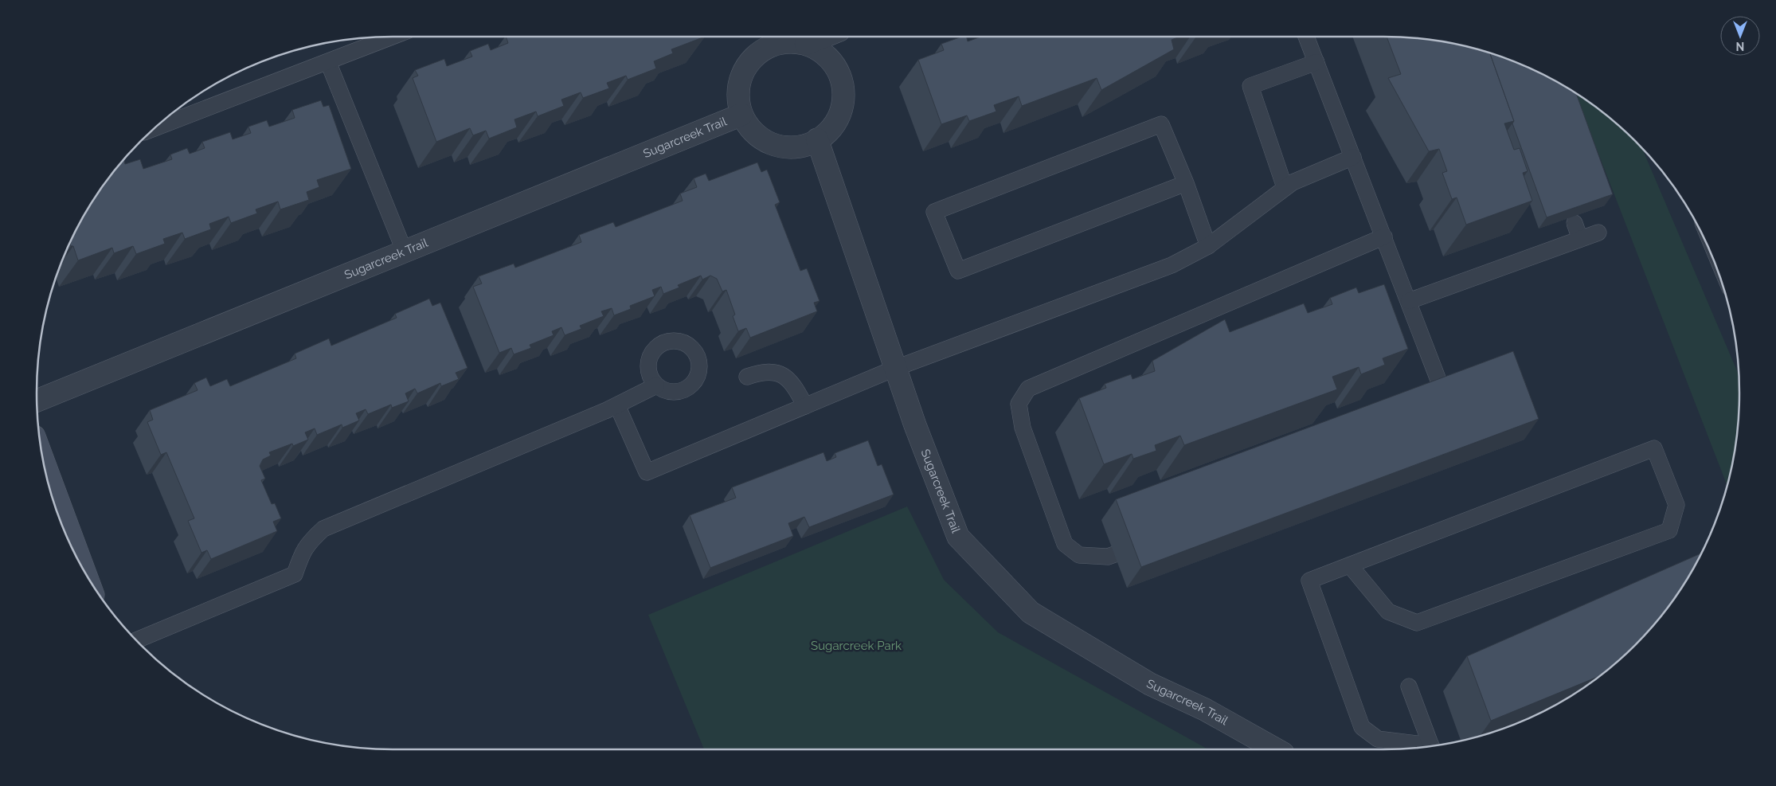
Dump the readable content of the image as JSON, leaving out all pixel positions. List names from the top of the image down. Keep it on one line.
{"streets":{"street":["Sugarcreek Trail"]},"parks":["Sugarcreek Park"],"north":"bottom"}
